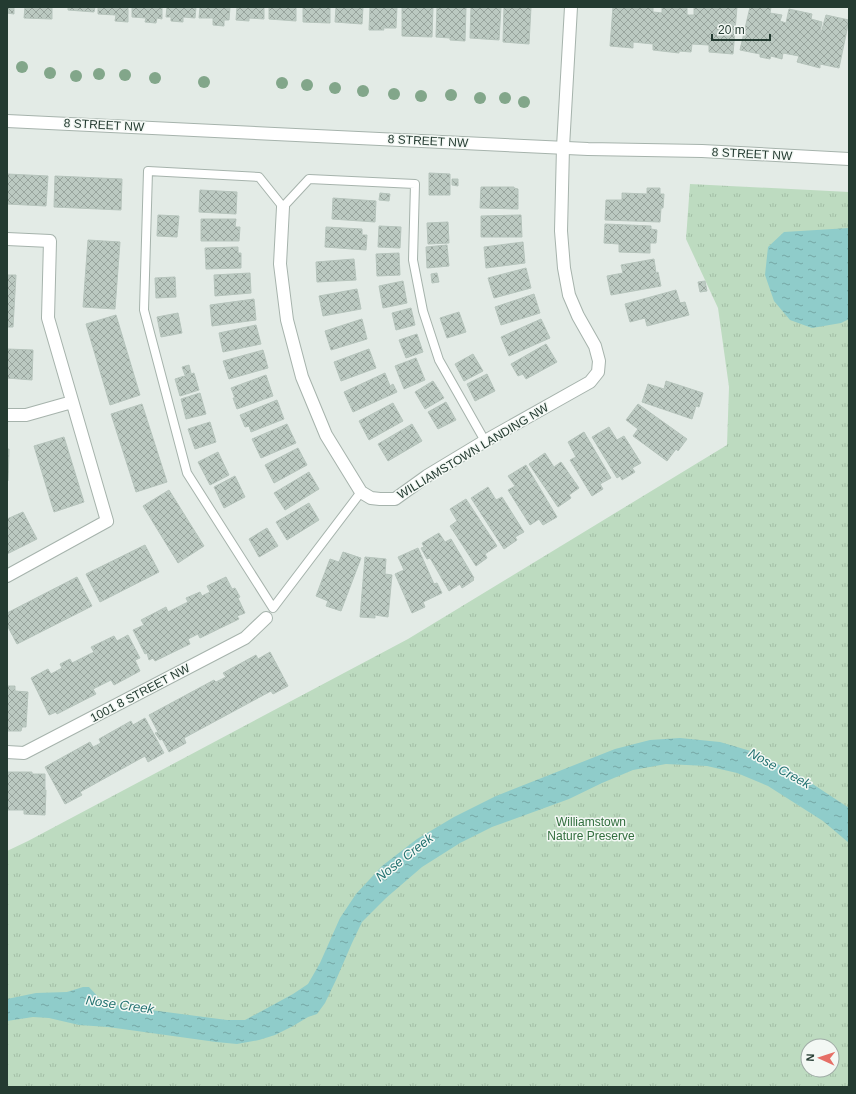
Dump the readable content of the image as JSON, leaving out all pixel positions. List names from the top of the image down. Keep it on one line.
{"streets":{"street":["8 STREET NW","WILLIAMSTOWN LANDING NW","1001 8 STREET NW"]},"crossings":[["8 STREET NW","WILLIAMSTOWN LANDING NW"]],"water":["Nose Creek"],"parks":["Williamstown Nature Preserve"],"scale_bar":"20 m","north":"left"}
